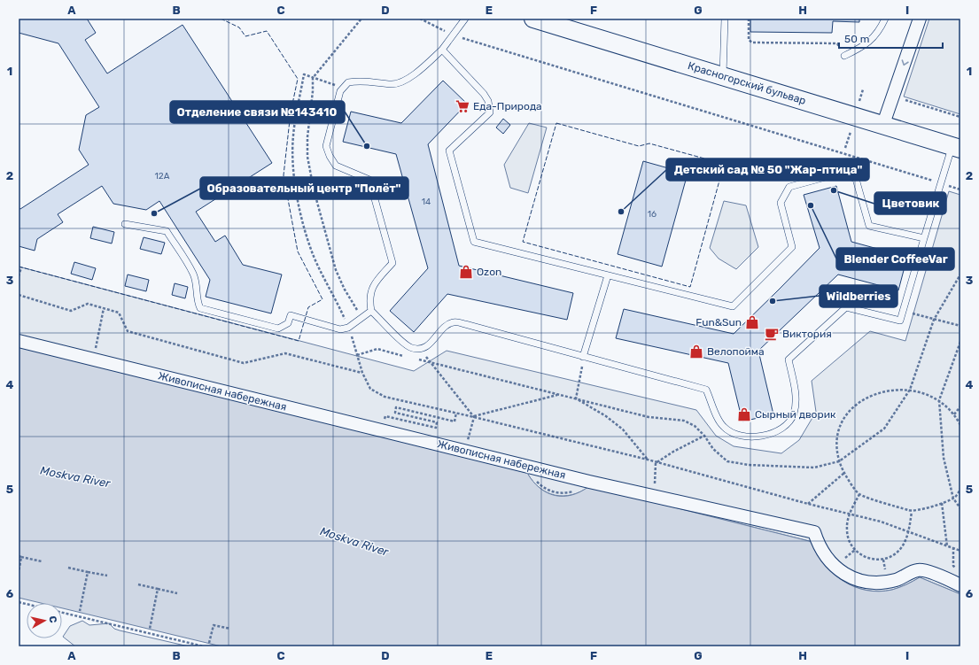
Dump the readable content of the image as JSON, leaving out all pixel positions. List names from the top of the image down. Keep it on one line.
{"streets":{"main road":["Красногорский бульвар"],"street":["Живописная набережная"]},"water":["Moskva River"],"places":{"supermarket":["Еда-Природа"],"other":["Отделение связи №143410","Цветовик","Blender CoffeeVar","Детский сад № 50 \"Жар-птица\"","Образовательный центр \"Полёт\"","Wildberries"],"shop":["Ozon","Fun&Sun","Велопойма","Сырный дворик"],"cafe":["Виктория"]},"house_numbers":["12А","14","16"],"scale_bar":"50 m","north":"right","grid":{"columns":["A","B","C","D","E","F","G","H","I"],"rows":["1","2","3","4","5","6"]}}
